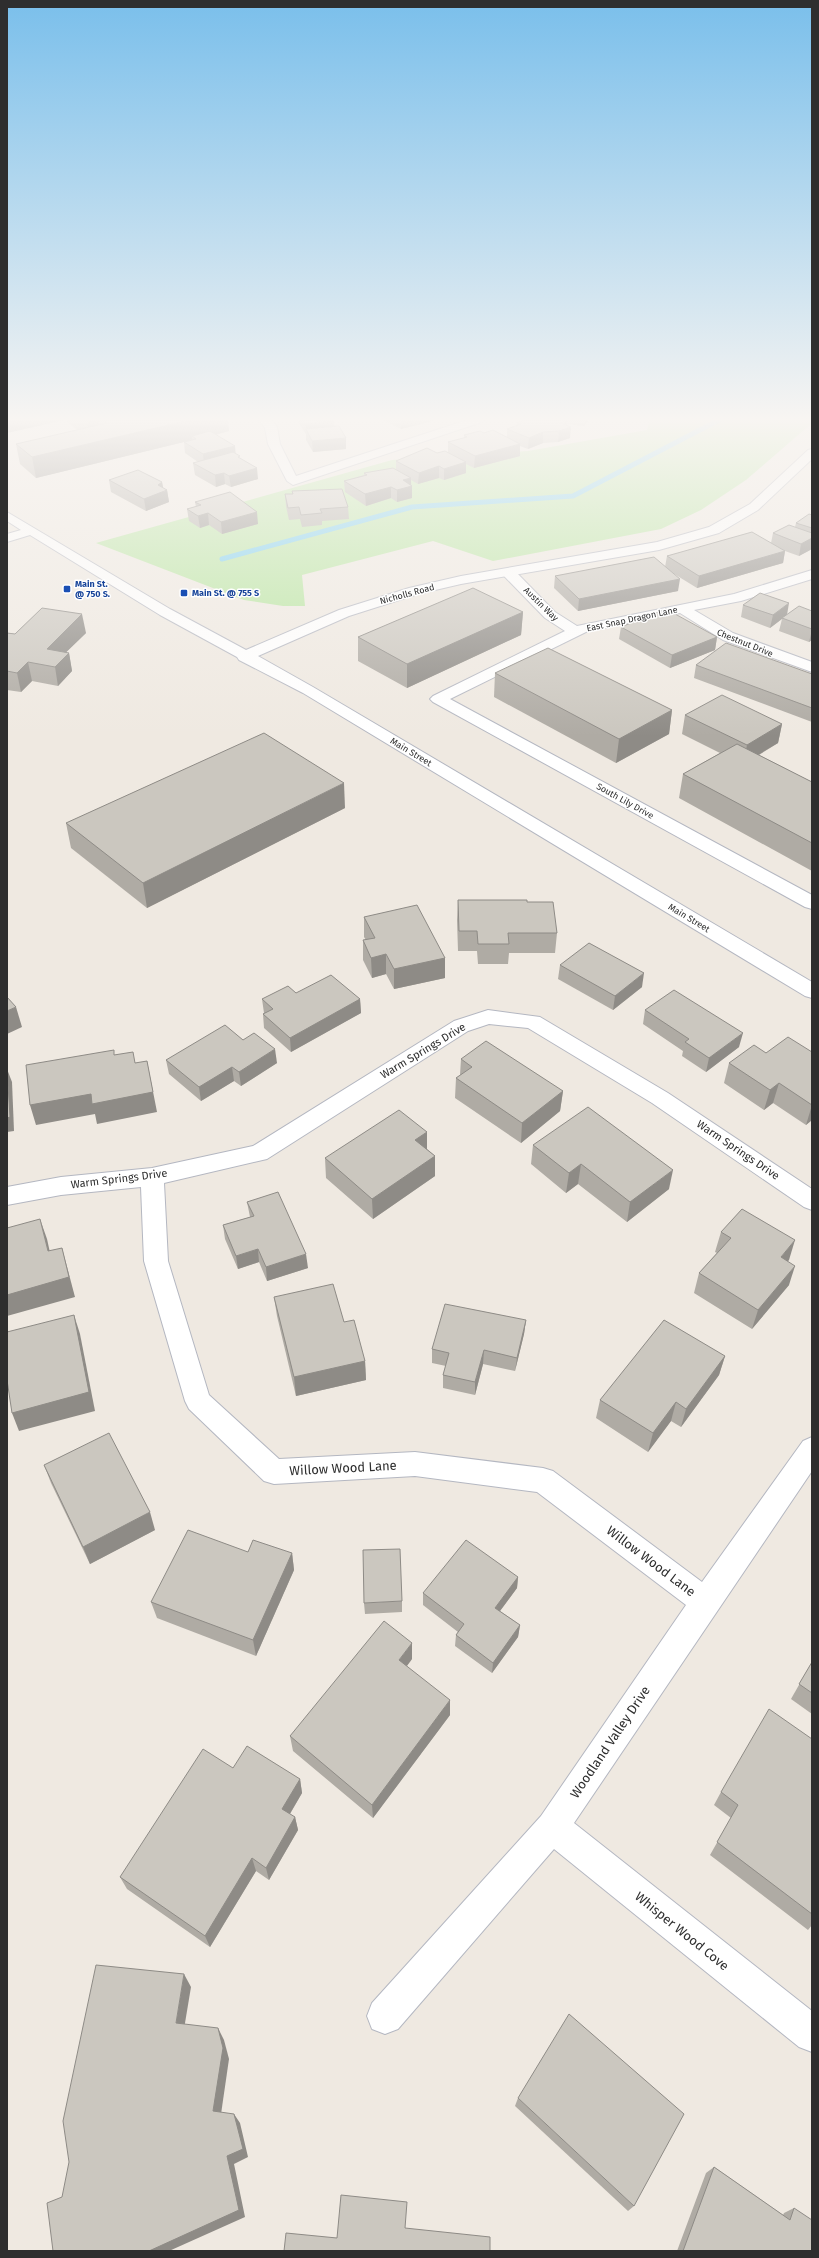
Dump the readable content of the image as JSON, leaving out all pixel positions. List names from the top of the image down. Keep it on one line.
{"streets":{"street":["Nicholls Road","Austin Way","East Snap Dragon Lane","Chestnut Drive","Main Street","South Lily Drive","Warm Springs Drive","Willow Wood Lane","Woodland Valley Drive","Whisper Wood Cove"]},"crossings":[["Nicholls Road","Austin Way"],["Nicholls Road","Main Street"],["Austin Way","East Snap Dragon Lane"],["East Snap Dragon Lane","Chestnut Drive"],["East Snap Dragon Lane","South Lily Drive"],["Warm Springs Drive","Willow Wood Lane"],["Willow Wood Lane","Woodland Valley Drive"],["Woodland Valley Drive","Whisper Wood Cove"]],"places":{"transit":["Main St. @ 750 S.","Main St. @ 755 S"]}}
